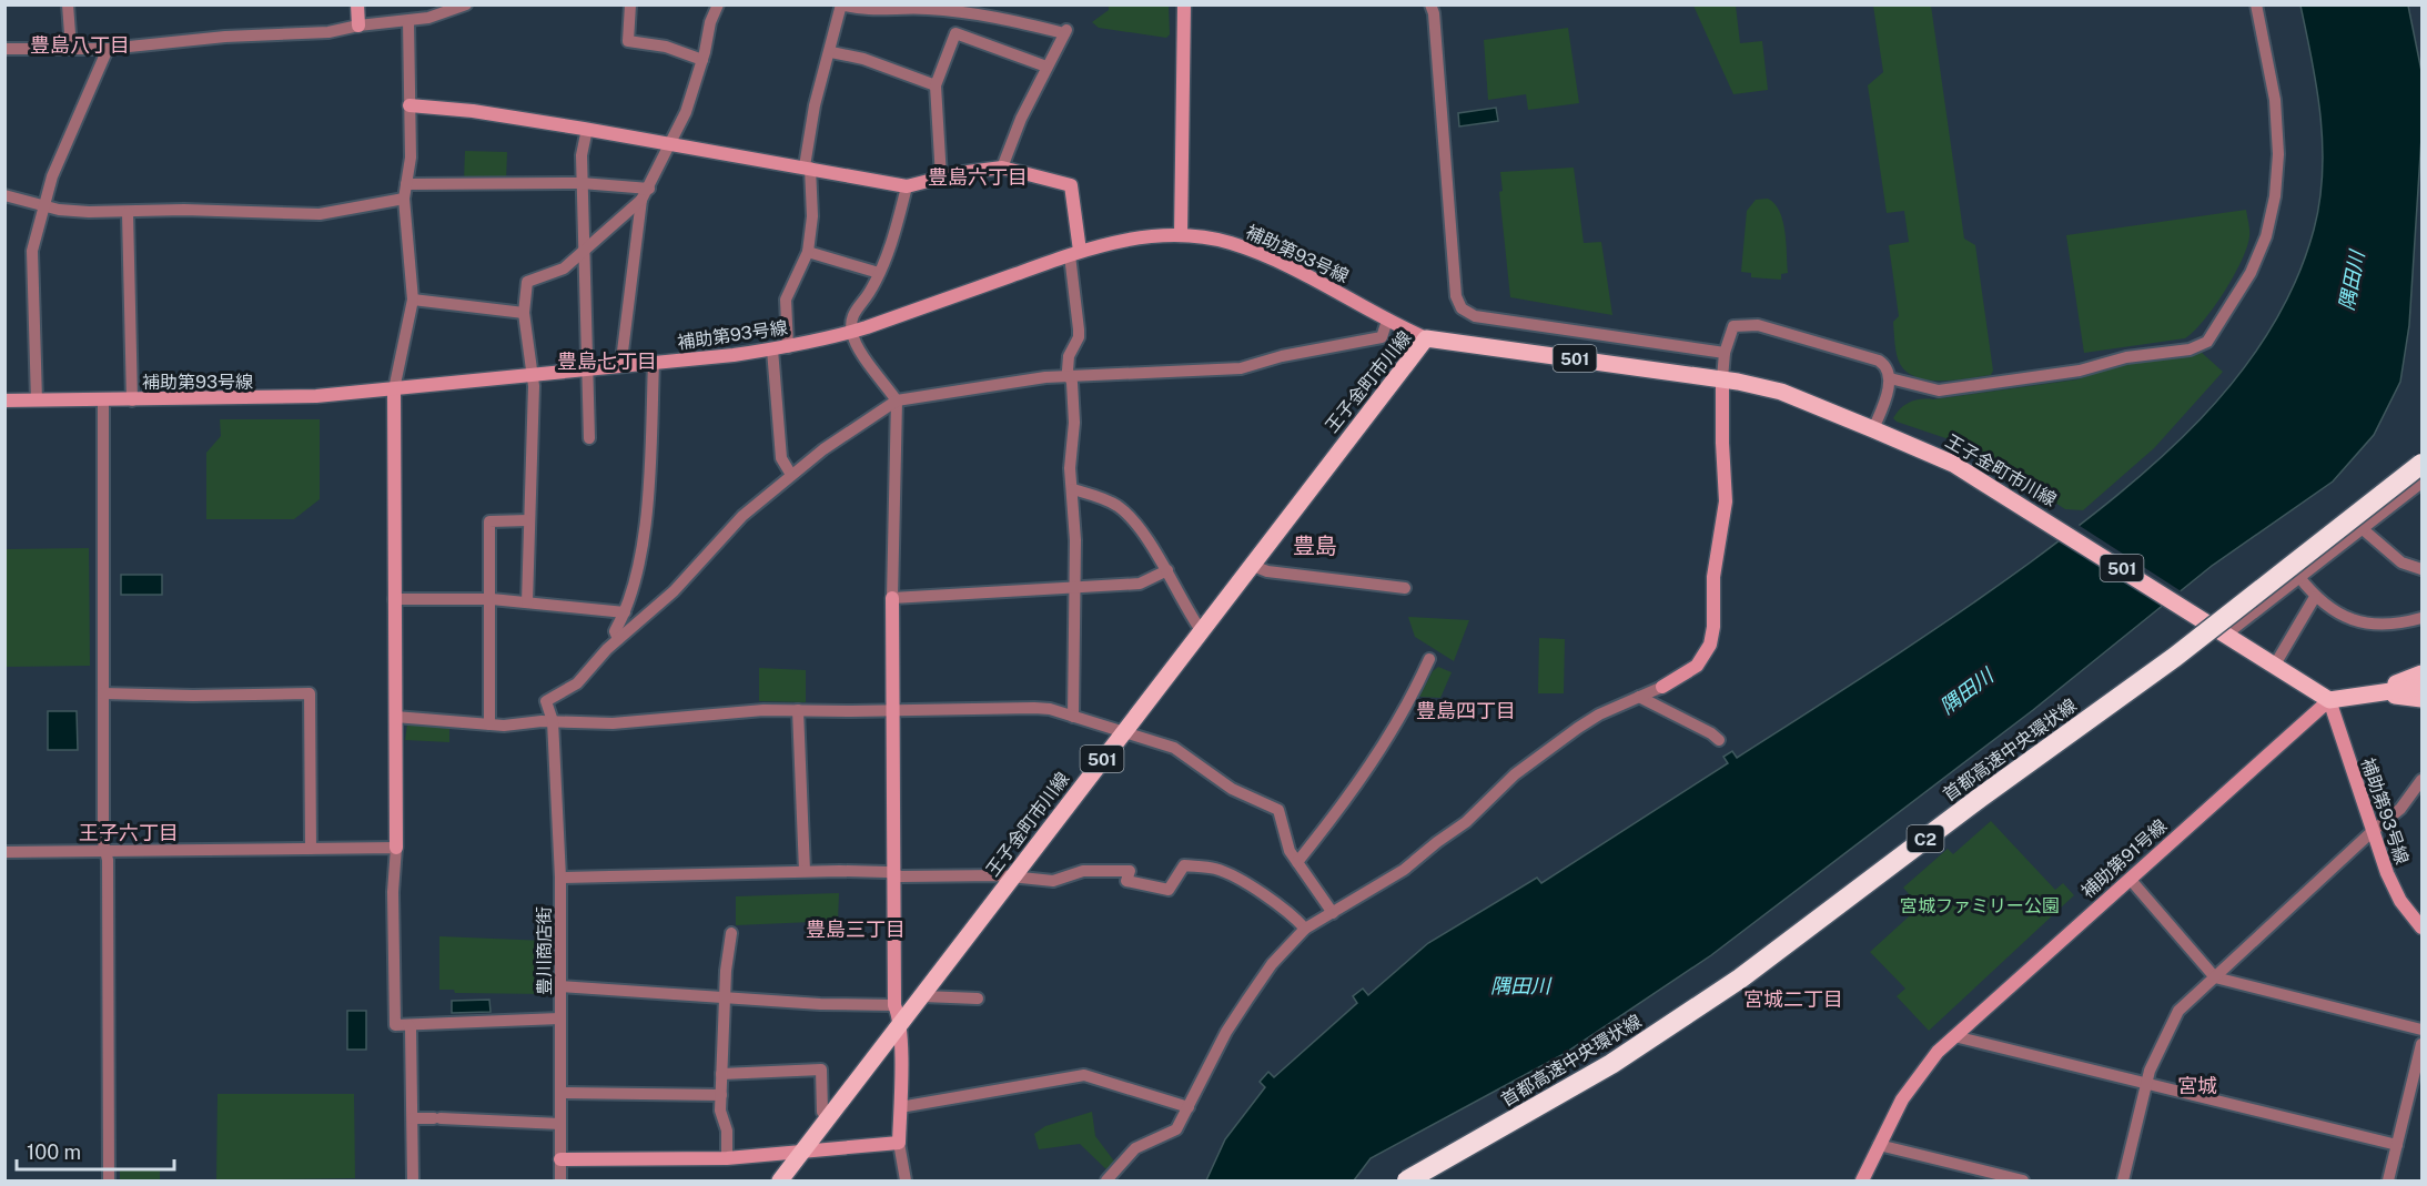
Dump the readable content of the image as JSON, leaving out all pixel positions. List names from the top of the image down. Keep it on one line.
{"streets":{"highway":["首都高速中央環状線","C2"],"main road":["501","王子金町市川線"],"street":["補助第93号線","補助第91号線","豊川商店街"]},"crossings":[["補助第93号線","王子金町市川線"],["補助第93号線","補助第91号線"],["王子金町市川線","補助第91号線"]],"districts":["豊島八丁目","豊島六丁目","豊島七丁目","豊島","豊島四丁目","王子六丁目","豊島三丁目","宮城二丁目","宮城"],"water":["隅田川"],"parks":["宮城ファミリー公園"],"scale_bar":"100 m"}
